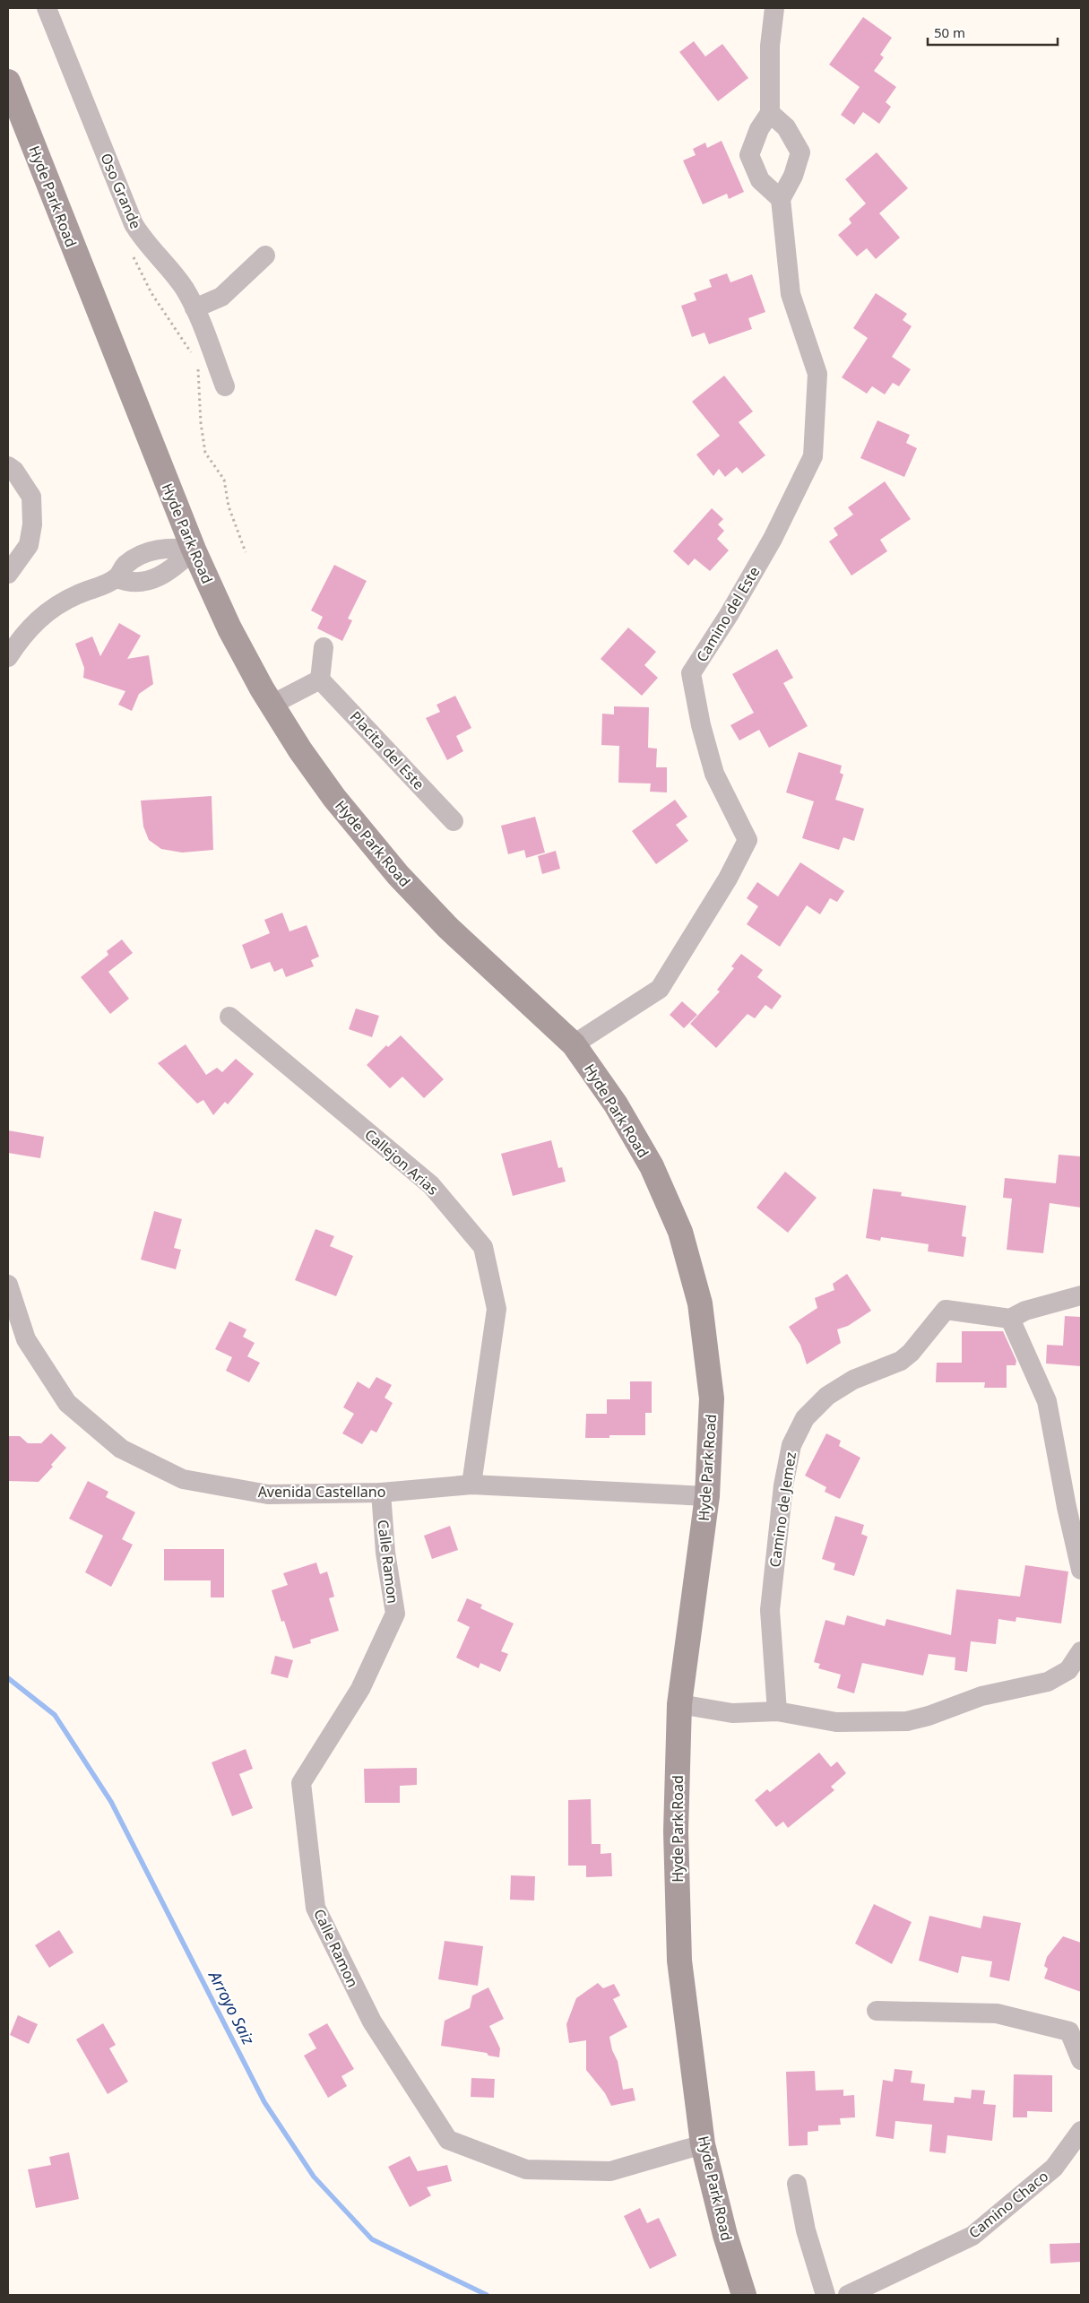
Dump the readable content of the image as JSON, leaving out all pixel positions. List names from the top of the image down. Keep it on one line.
{"streets":{"main road":["Hyde Park Road"],"street":["Oso Grande","Camino del Este","Placita del Este","Callejon Arias","Avenida Castellano","Camino de Jemez","Calle Ramon","Camino Chaco"]},"crossings":[["Hyde Park Road","Camino del Este"],["Hyde Park Road","Avenida Castellano"],["Hyde Park Road","Calle Ramon"],["Callejon Arias","Avenida Castellano"],["Avenida Castellano","Calle Ramon"]],"water":["Arroyo Saiz"],"scale_bar":"50 m"}
